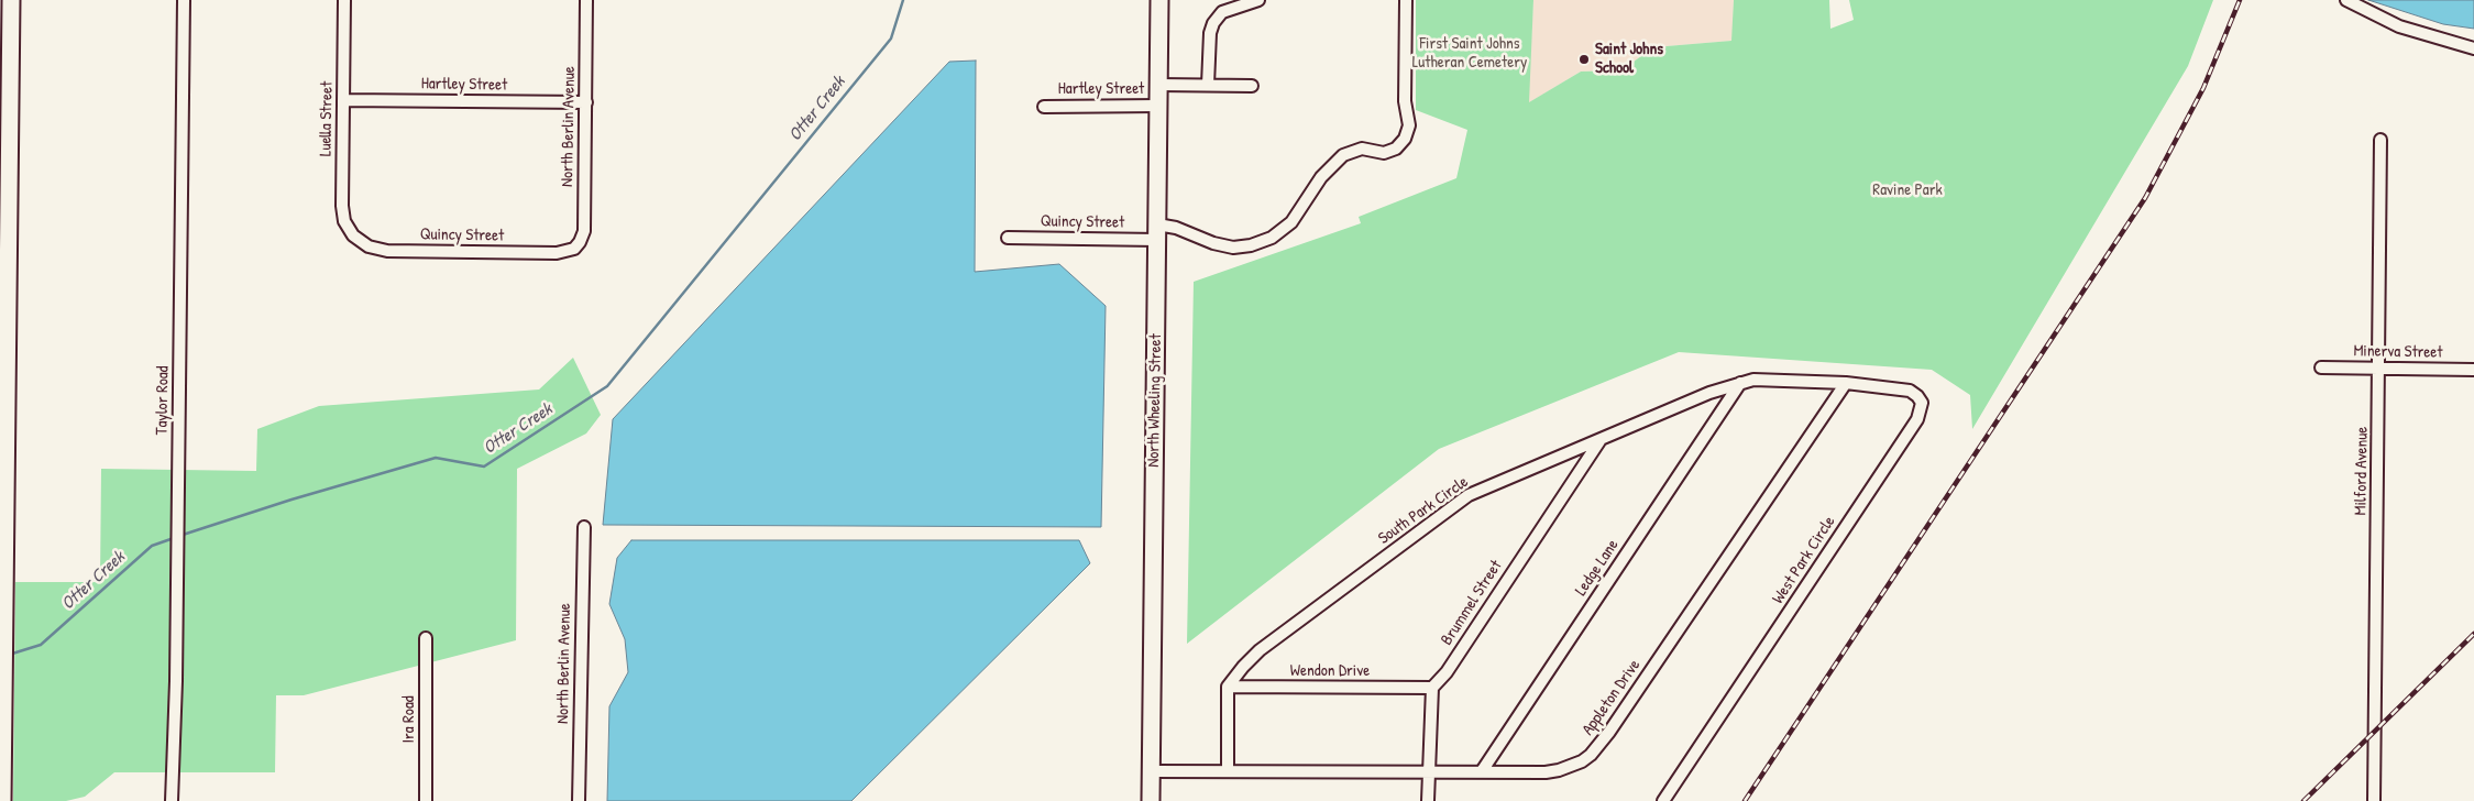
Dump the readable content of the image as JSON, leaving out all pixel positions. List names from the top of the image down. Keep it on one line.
{"streets":{"street":["Hartley Street","Luella Street","North Berlin Avenue","Quincy Street","Minerva Street","Taylor Road","North Wheeling Street","Milford Avenue","South Park Circle","West Park Circle","Ledge Lane","Brummel Street","Wendon Drive","Appleton Drive","Ira Road"]},"crossings":[["Hartley Street","Luella Street"],["Hartley Street","North Berlin Avenue"],["Hartley Street","North Wheeling Street"],["Luella Street","Quincy Street"],["North Berlin Avenue","Quincy Street"],["Quincy Street","North Wheeling Street"],["Minerva Street","Milford Avenue"],["North Wheeling Street","Appleton Drive"],["South Park Circle","West Park Circle"],["South Park Circle","Ledge Lane"],["South Park Circle","Brummel Street"],["South Park Circle","Wendon Drive"],["South Park Circle","Appleton Drive"],["West Park Circle","Appleton Drive"],["Ledge Lane","Appleton Drive"],["Brummel Street","Wendon Drive"]],"water":["Otter Creek"],"parks":["First Saint Johns Lutheran Cemetery","Ravine Park"],"places":["Saint Johns School"]}
